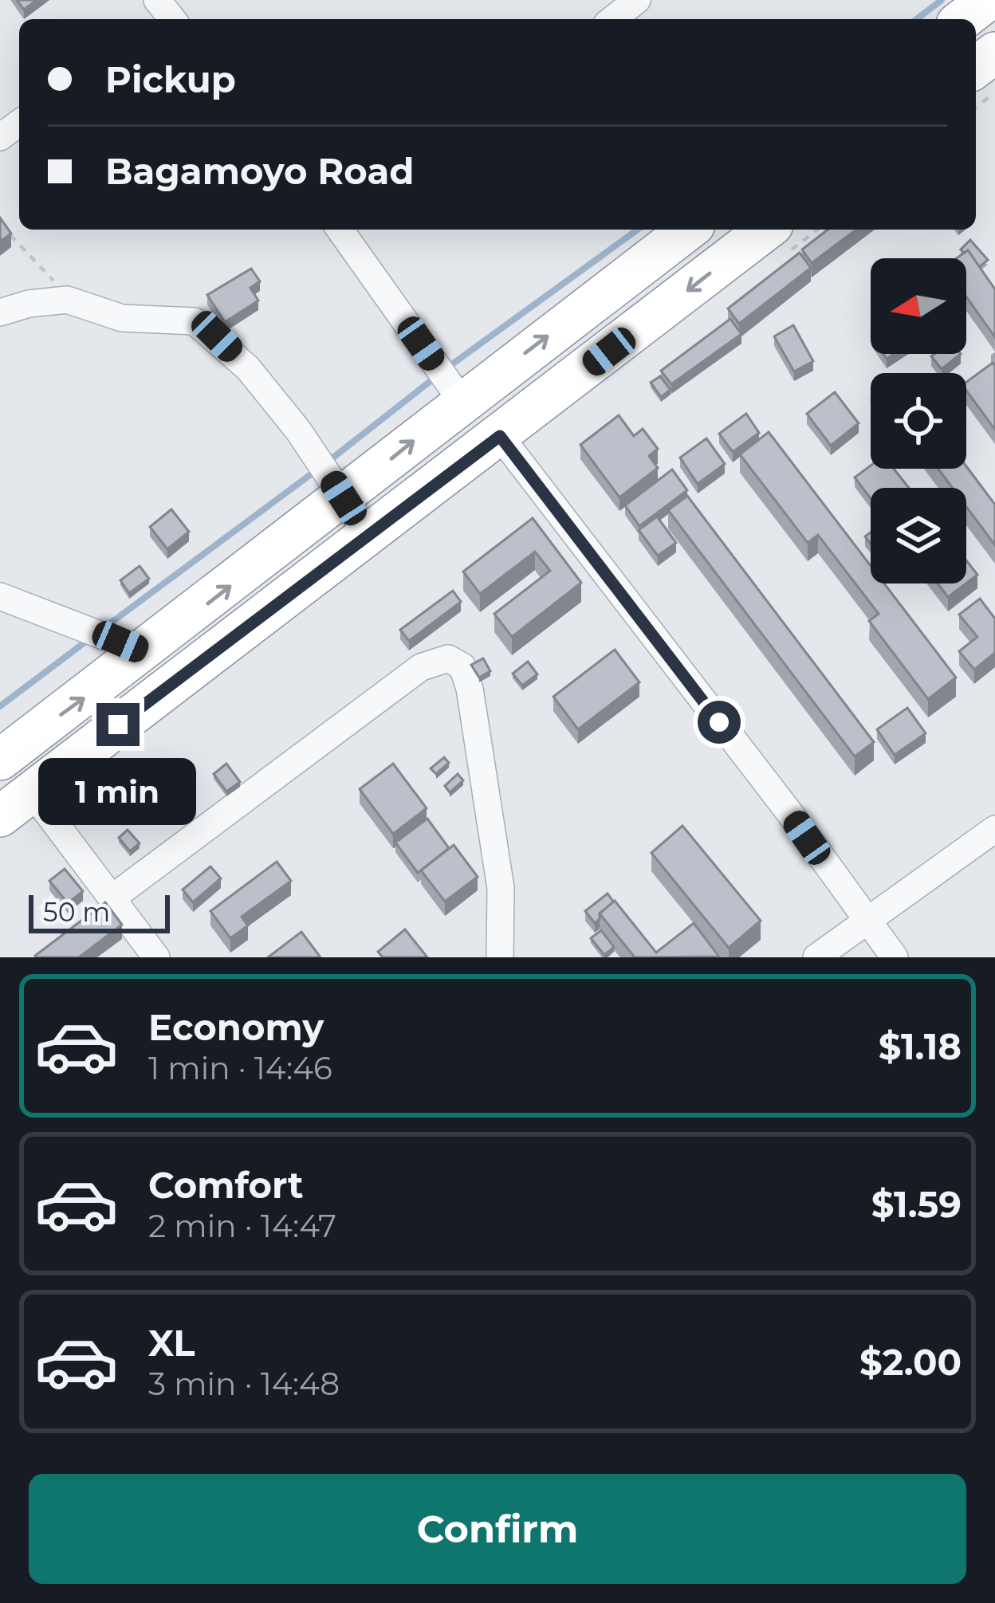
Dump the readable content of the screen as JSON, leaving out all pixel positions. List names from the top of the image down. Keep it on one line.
{"scale_bar":"50 m","north":"left","page":{"banner":["Pickup","Bagamoyo Road"],"bubble":"1 min","scale":"50 m","list":[{"name":"Economy","note":"1 min · 14:46","value":"$1.18"},{"name":"Comfort","note":"2 min · 14:47","value":"$1.59"},{"name":"XL","note":"3 min · 14:48","value":"$2.00"}],"buttons":"Confirm"}}
